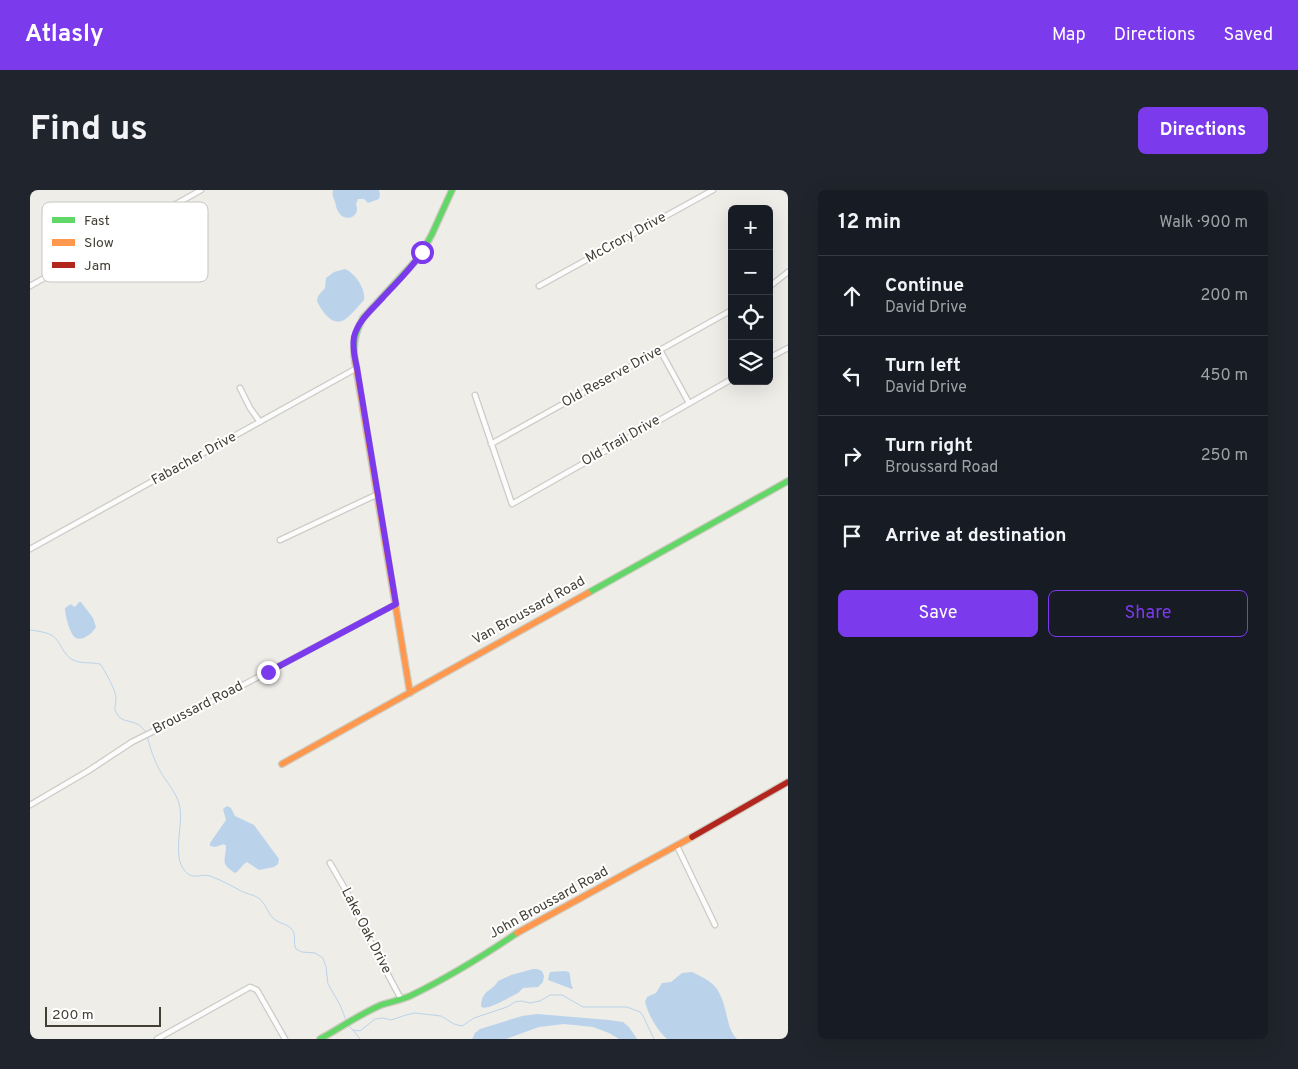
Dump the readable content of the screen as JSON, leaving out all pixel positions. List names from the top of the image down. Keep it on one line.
{"streets":{"street":["McCrory Drive","Old Reserve Drive","Old Trail Drive","Fabacher Drive","Van Broussard Road","Broussard Road","John Broussard Road","Lake Oak Drive"]},"crossings":[["Old Reserve Drive","Old Trail Drive"],["John Broussard Road","Lake Oak Drive"]],"legend":["Fast","Slow","Jam"],"scale_bar":"200 m","page":{"header":"Atlasly","nav":["Map","Directions","Saved"],"buttons":["Directions",["Save","Share"]],"title":"Find us","heading":["12 min","Walk · 900 m"],"map_buttons":["+","−"],"list":[["Continue","David Drive","200 m"],["Turn left","David Drive","450 m"],["Turn right","Broussard Road","250 m"],"Arrive at destination"],"scale":"200 m"}}
